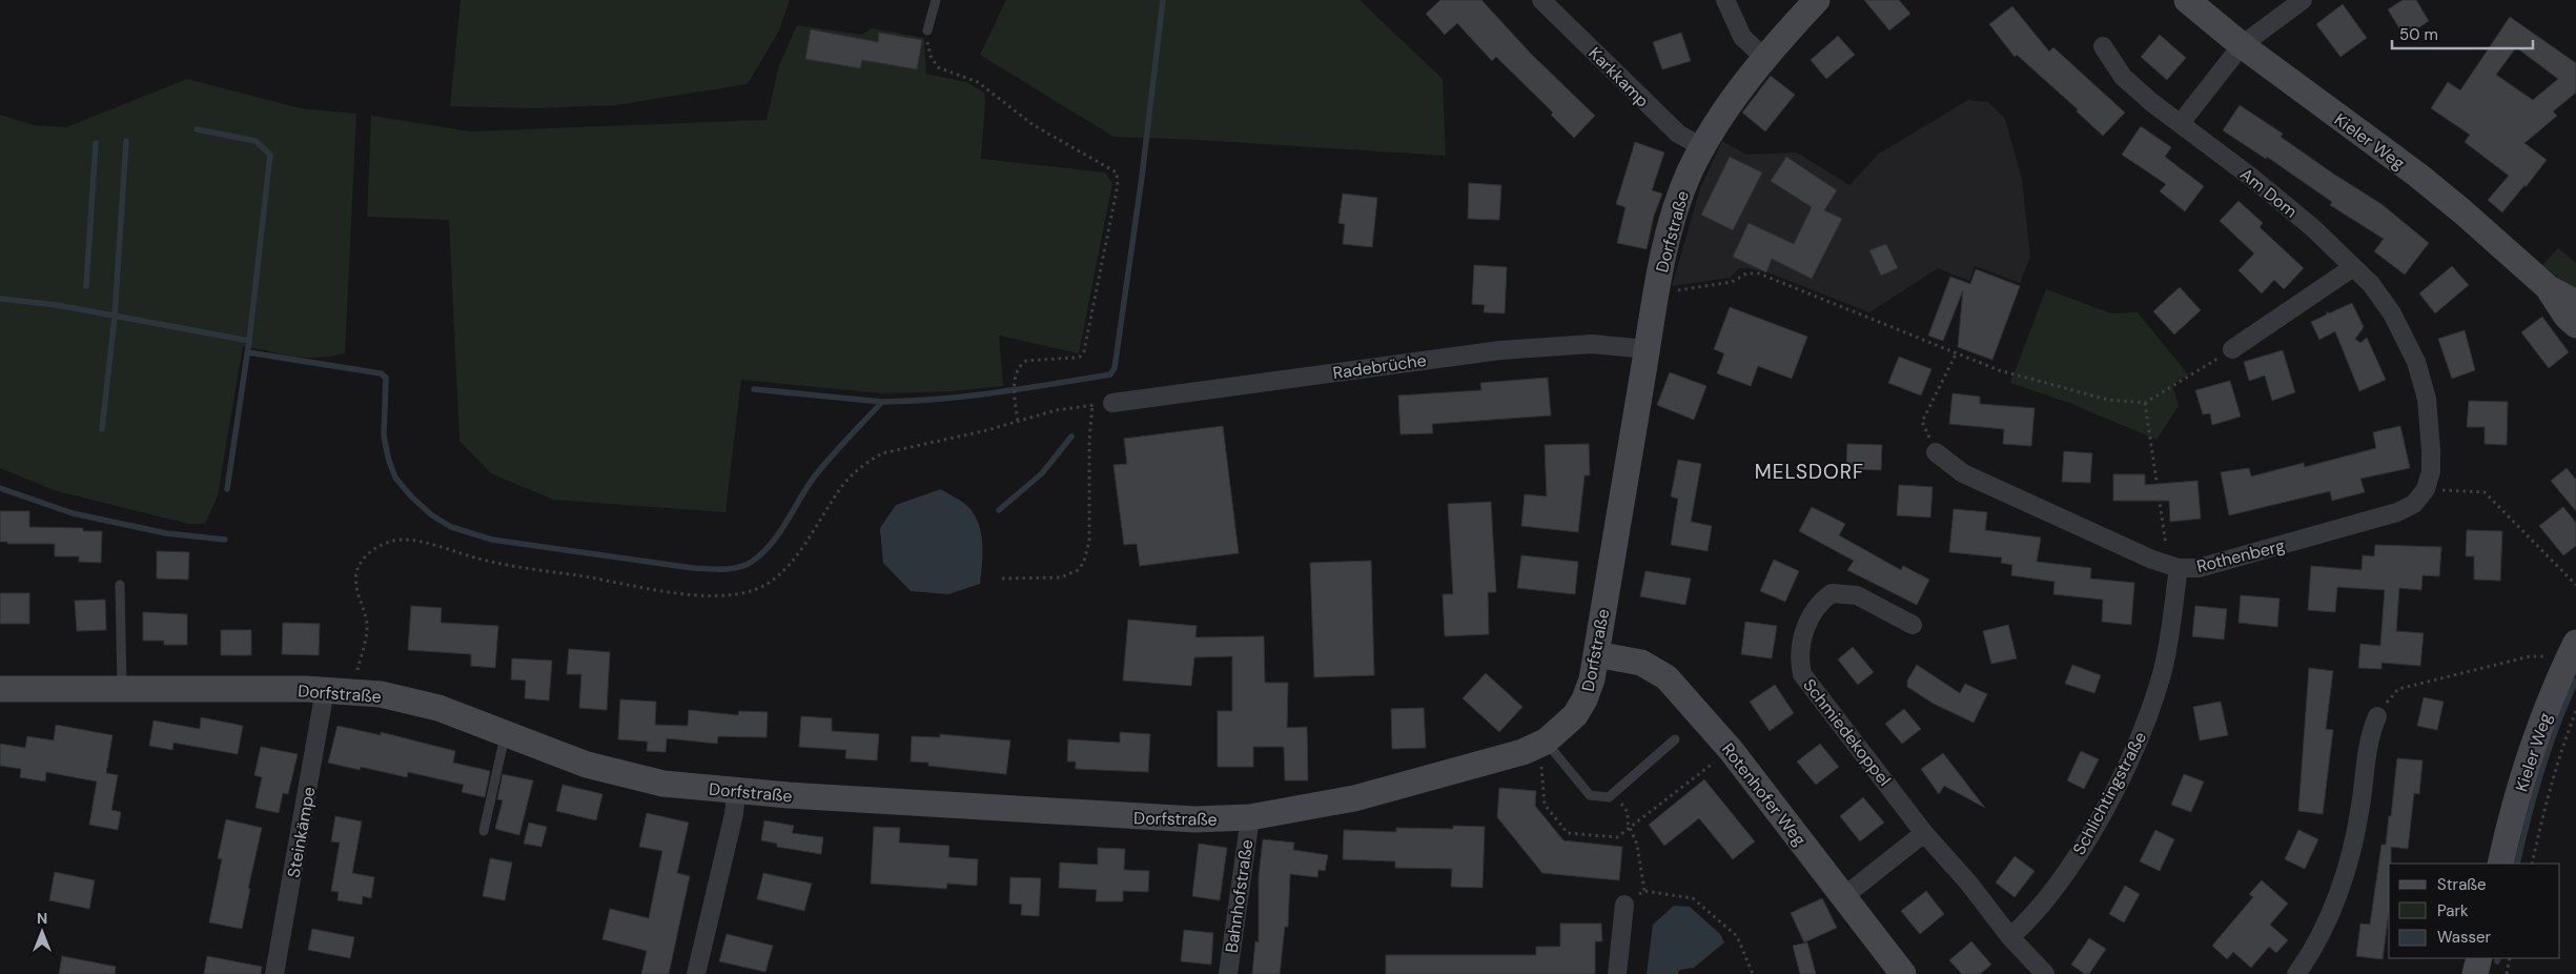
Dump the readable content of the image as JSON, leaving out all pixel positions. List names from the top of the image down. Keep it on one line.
{"streets":{"street":["Karkkamp","Kieler Weg","Am Dom","Dorfstraße","Radebrüche","Rothenberg","Schmiedekoppel","Schlichtingstraße","Rotenhofer Weg","Steinkämpe","Bahnhofstraße"]},"crossings":[["Karkkamp","Dorfstraße"],["Am Dom","Rothenberg"],["Dorfstraße","Radebrüche"],["Dorfstraße","Rotenhofer Weg"],["Dorfstraße","Steinkämpe"],["Dorfstraße","Bahnhofstraße"],["Rothenberg","Schlichtingstraße"],["Schmiedekoppel","Schlichtingstraße"]],"districts":["MELSDORF"],"legend":["Straße","Park","Wasser"],"scale_bar":"50 m","north":"top"}
